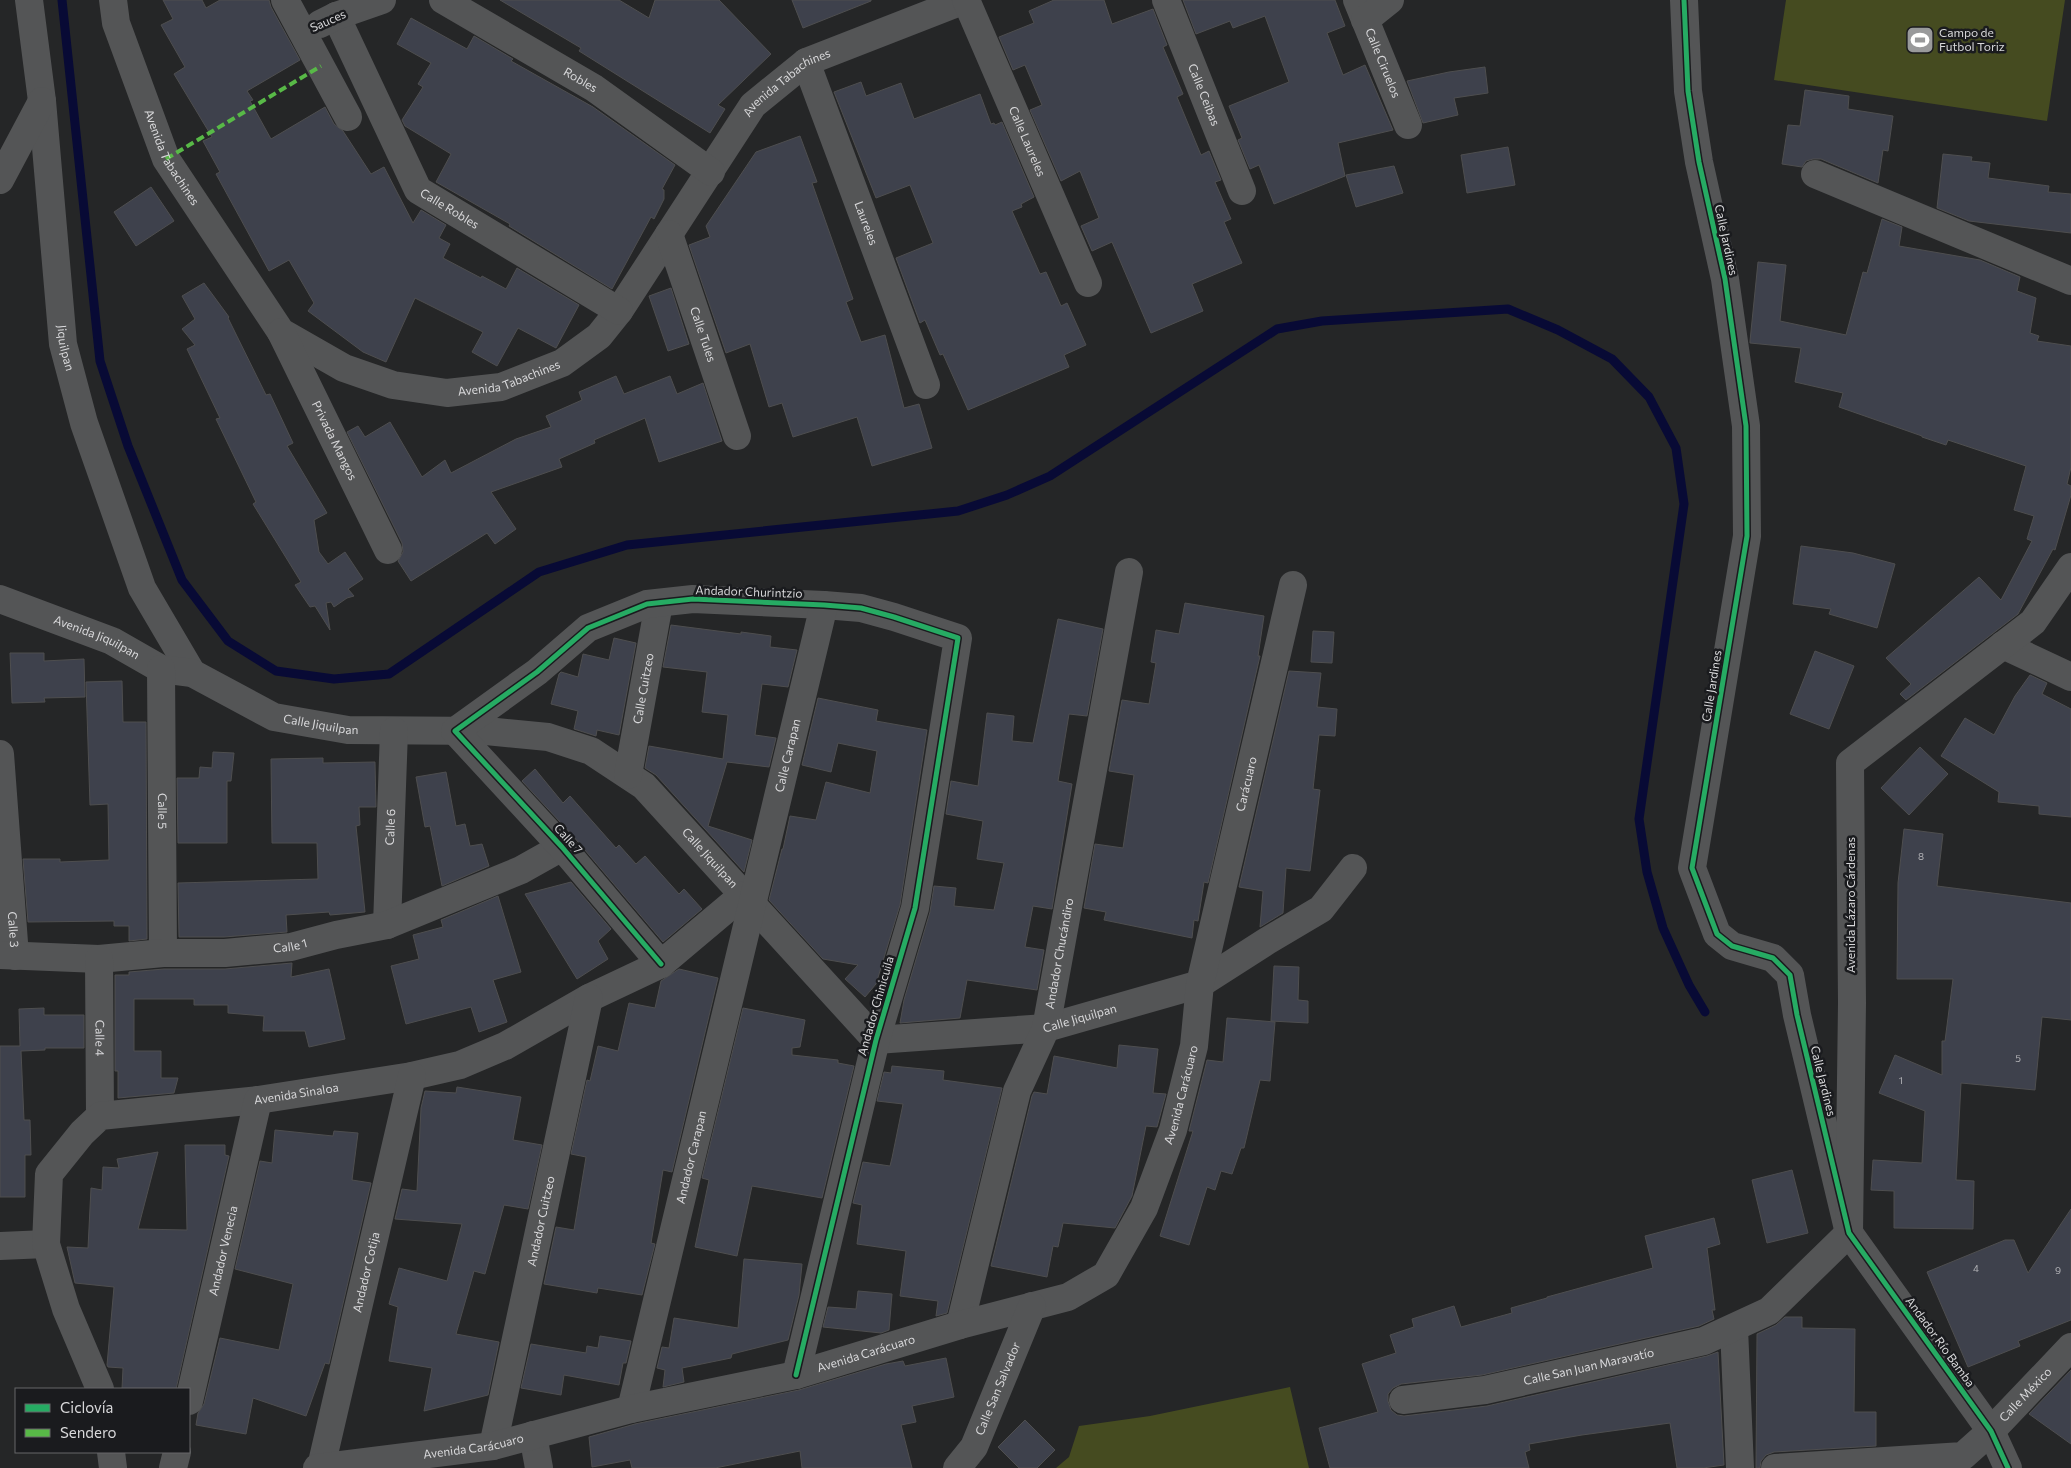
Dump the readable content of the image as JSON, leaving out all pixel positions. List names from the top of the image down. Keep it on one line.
{"streets":{"street":["Sauces","Calle Ciruelos","Robles","Avenida Tabachines","Calle Ceibas","Calle Laureles","Calle Robles","Laureles","Calle Jardines","Calle Tules","Jiquilpan","Privada Mangos","Andador Churintzio","Avenida Jiquilpan","Calle Cuitzeo","Calle Jiquilpan","Calle Carapan","Carácuaro","Calle 5","Calle 6","Calle 7","Avenida Lázaro Cárdenas","Calle 3","Calle 1","Andador Chucándiro","Andador Chinicuila","Calle 4","Avenida Sinaloa","Avenida Carácuaro","Andador Carapan","Andador Cuitzeo","Andador Venecia","Andador Cotija","Andador Río Bamba","Calle San Juan Maravatío","Calle San Salvador","Calle México"]},"crossings":[["Sauces","Calle Robles"],["Robles","Avenida Tabachines"],["Avenida Tabachines","Calle Laureles"],["Avenida Tabachines","Calle Robles"],["Avenida Tabachines","Laureles"],["Avenida Tabachines","Calle Tules"],["Avenida Tabachines","Privada Mangos"],["Calle Jardines","Avenida Lázaro Cárdenas"],["Calle Jardines","Andador Río Bamba"],["Calle Jardines","Calle San Juan Maravatío"],["Jiquilpan","Avenida Jiquilpan"],["Jiquilpan","Calle Jiquilpan"],["Andador Churintzio","Calle Cuitzeo"],["Andador Churintzio","Calle Jiquilpan"],["Andador Churintzio","Calle Carapan"],["Andador Churintzio","Calle 7"],["Andador Churintzio","Andador Chinicuila"],["Avenida Jiquilpan","Calle Jiquilpan"],["Avenida Jiquilpan","Calle 5"],["Calle Cuitzeo","Calle Jiquilpan"],["Calle Jiquilpan","Calle Carapan"],["Calle Jiquilpan","Carácuaro"],["Calle Jiquilpan","Calle 6"],["Calle Jiquilpan","Calle 7"],["Calle Jiquilpan","Andador Chucándiro"],["Calle Jiquilpan","Andador Chinicuila"],["Calle Jiquilpan","Avenida Sinaloa"],["Calle Jiquilpan","Avenida Carácuaro"],["Calle Jiquilpan","Andador Carapan"],["Calle Carapan","Avenida Sinaloa"],["Calle Carapan","Andador Carapan"],["Carácuaro","Avenida Carácuaro"],["Calle 5","Calle 1"],["Calle 6","Calle 1"],["Calle 7","Calle 1"],["Calle 7","Avenida Sinaloa"],["Avenida Lázaro Cárdenas","Andador Río Bamba"],["Avenida Lázaro Cárdenas","Calle San Juan Maravatío"],["Calle 3","Calle 1"],["Calle 1","Calle 4"],["Andador Chucándiro","Avenida Carácuaro"],["Andador Chinicuila","Avenida Carácuaro"],["Calle 4","Avenida Sinaloa"],["Avenida Sinaloa","Andador Carapan"],["Avenida Sinaloa","Andador Cuitzeo"],["Avenida Sinaloa","Andador Venecia"],["Avenida Sinaloa","Andador Cotija"],["Avenida Carácuaro","Andador Carapan"],["Avenida Carácuaro","Andador Cuitzeo"],["Avenida Carácuaro","Andador Cotija"],["Avenida Carácuaro","Calle San Salvador"],["Andador Río Bamba","Calle San Juan Maravatío"],["Andador Río Bamba","Calle México"]],"places":{"sports":["Campo de Futbol Toriz"]},"house_numbers":["8","5","1","4","9"],"legend":["Ciclovía","Sendero"]}
